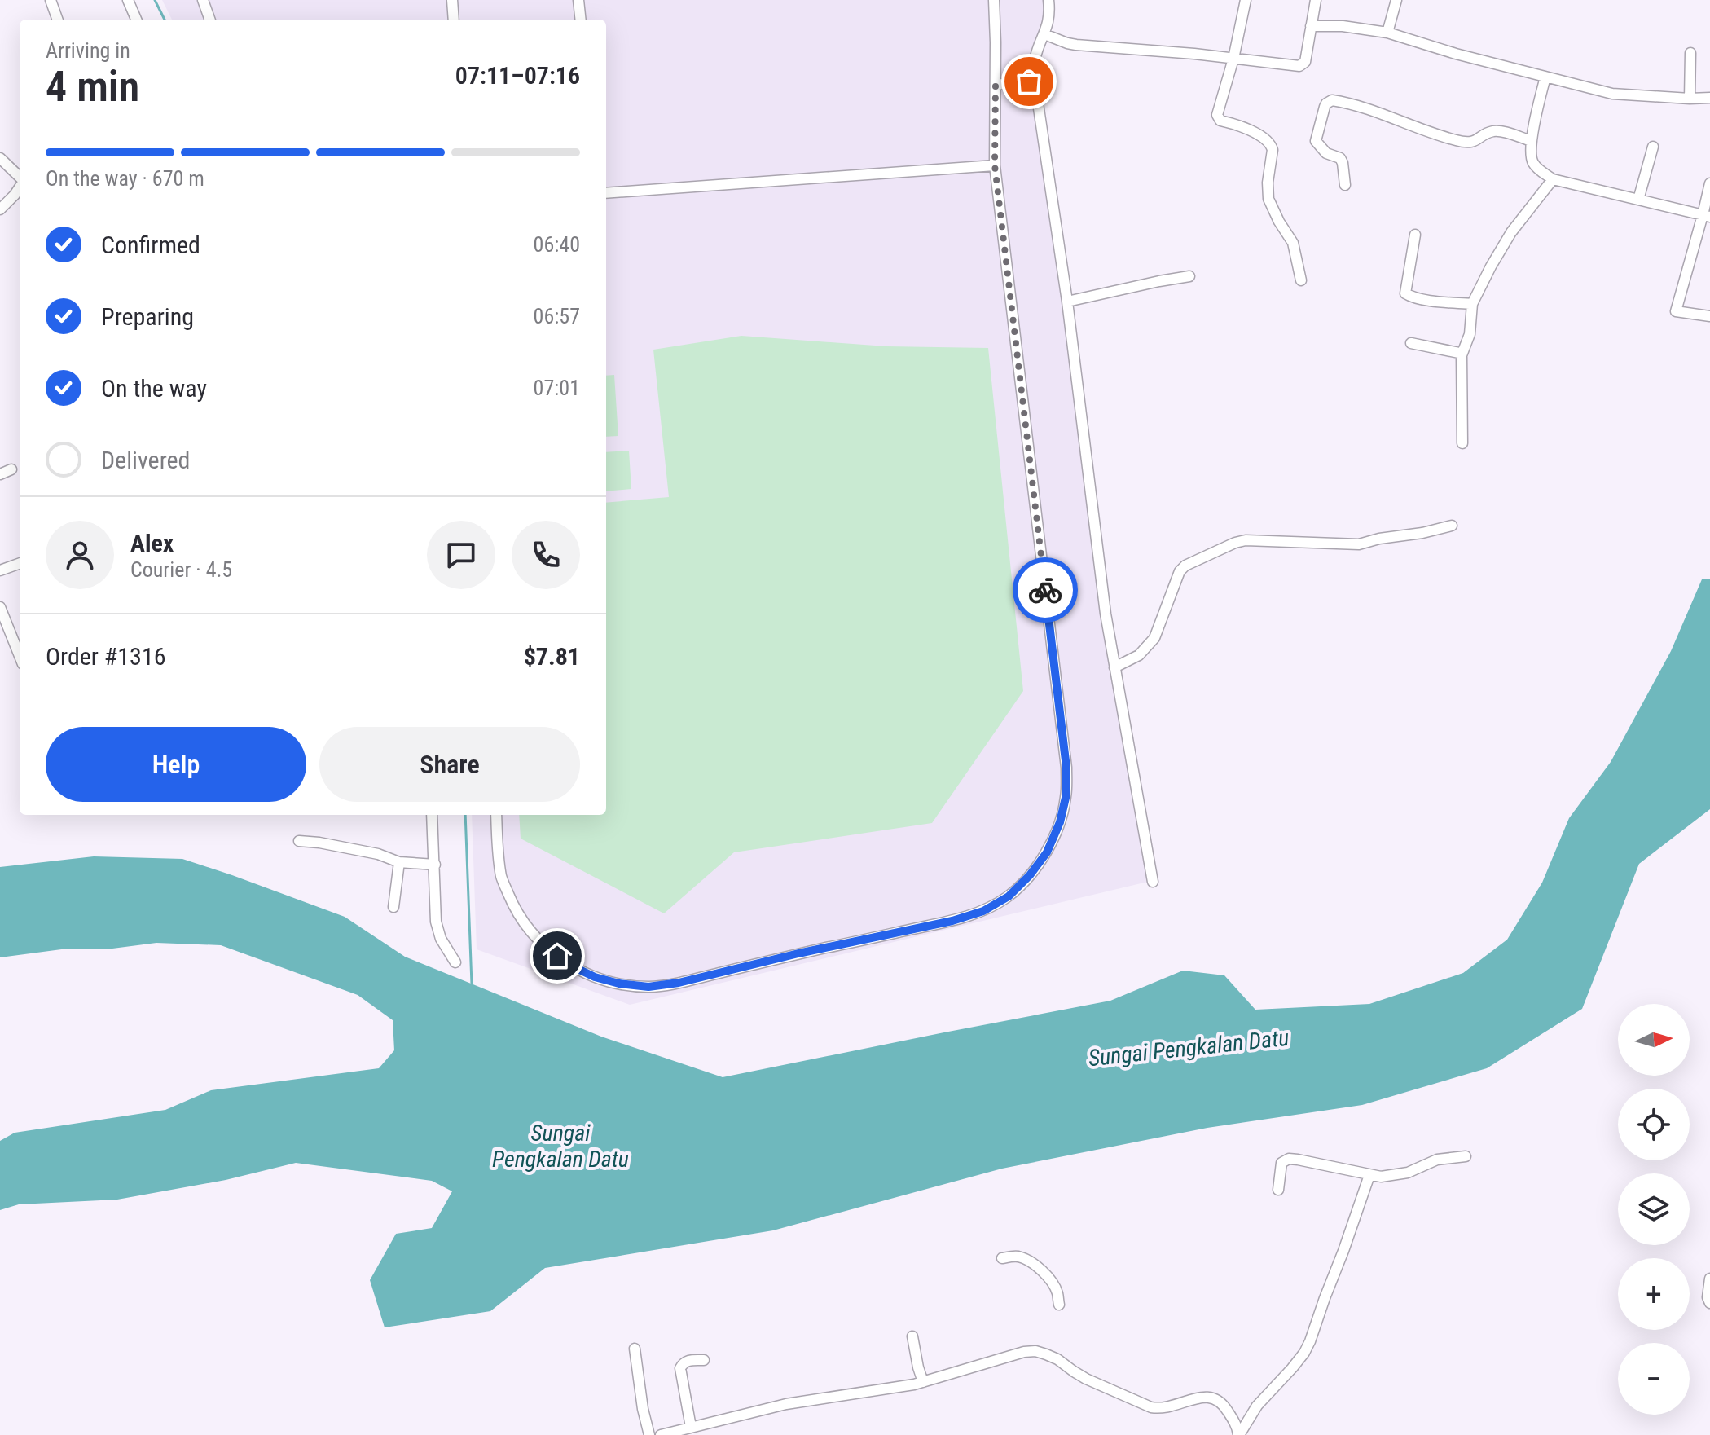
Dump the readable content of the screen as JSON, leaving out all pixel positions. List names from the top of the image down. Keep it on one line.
{"water":["Sungai Pengkalan Datu"],"north":"right","page":{"heading":["4 min","Arriving in","07:11–07:16"],"panel":["Alex","Courier · 4.5","Order #1316","$7.81"],"bar":"On the way · 670 m","list":[["Confirmed","06:40"],["Preparing","06:57"],["On the way","07:01"],"Delivered"],"buttons":["Help","Share"],"map_buttons":["+","−"]}}
